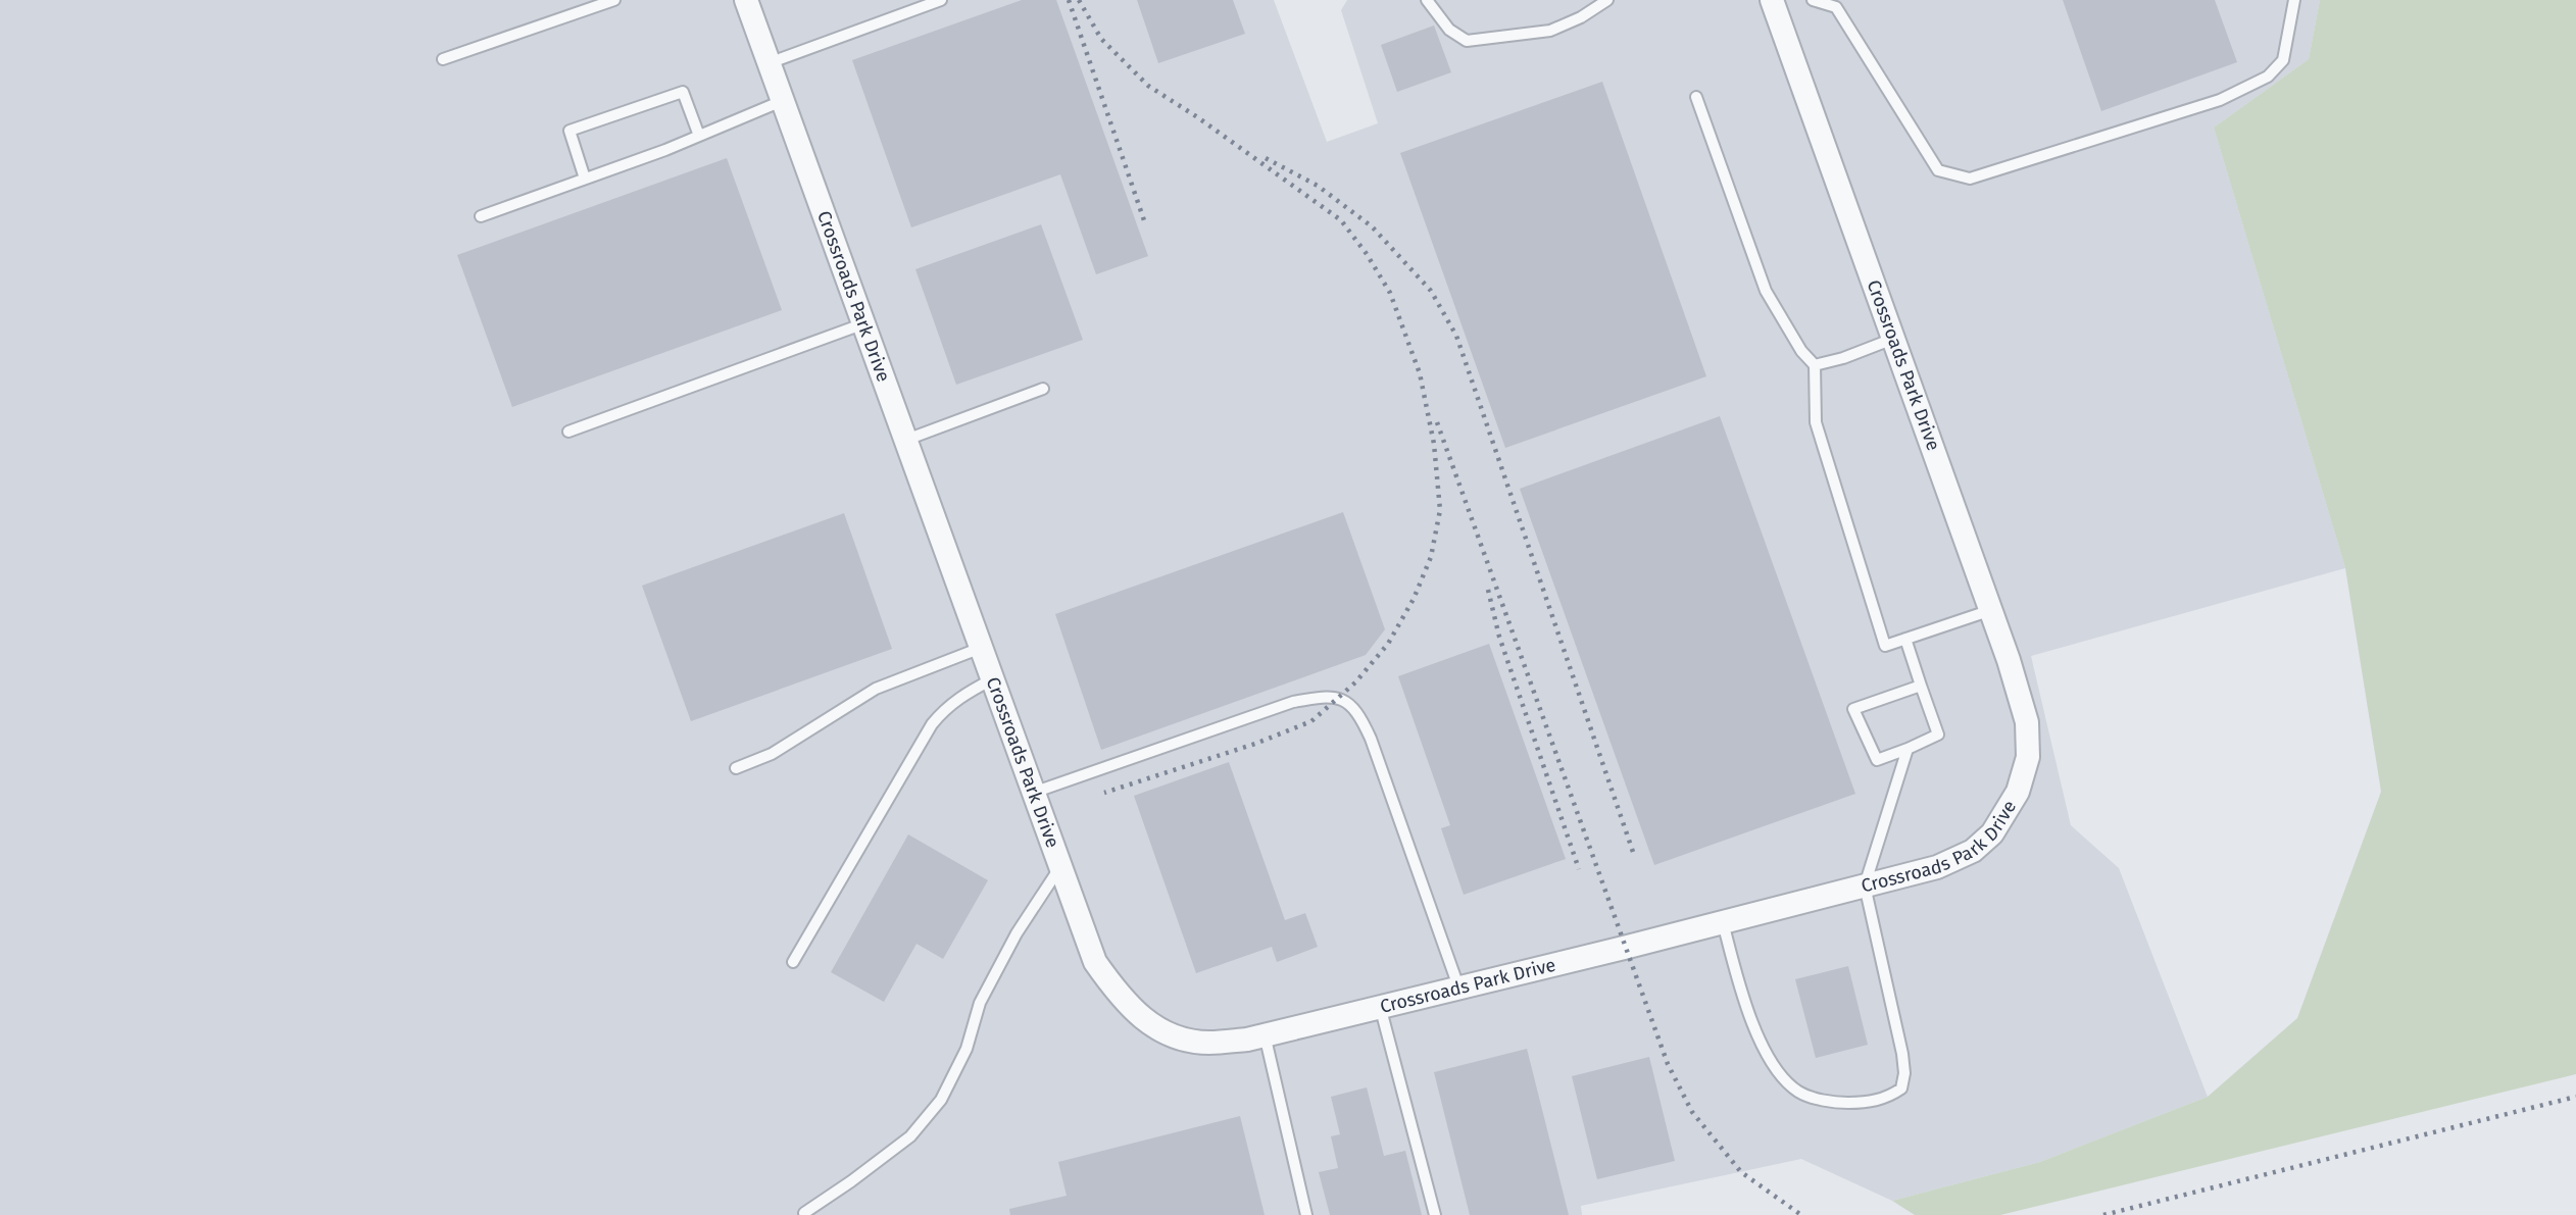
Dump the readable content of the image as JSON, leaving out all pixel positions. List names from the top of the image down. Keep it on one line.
{"streets":{"street":["Crossroads Park Drive"]}}
